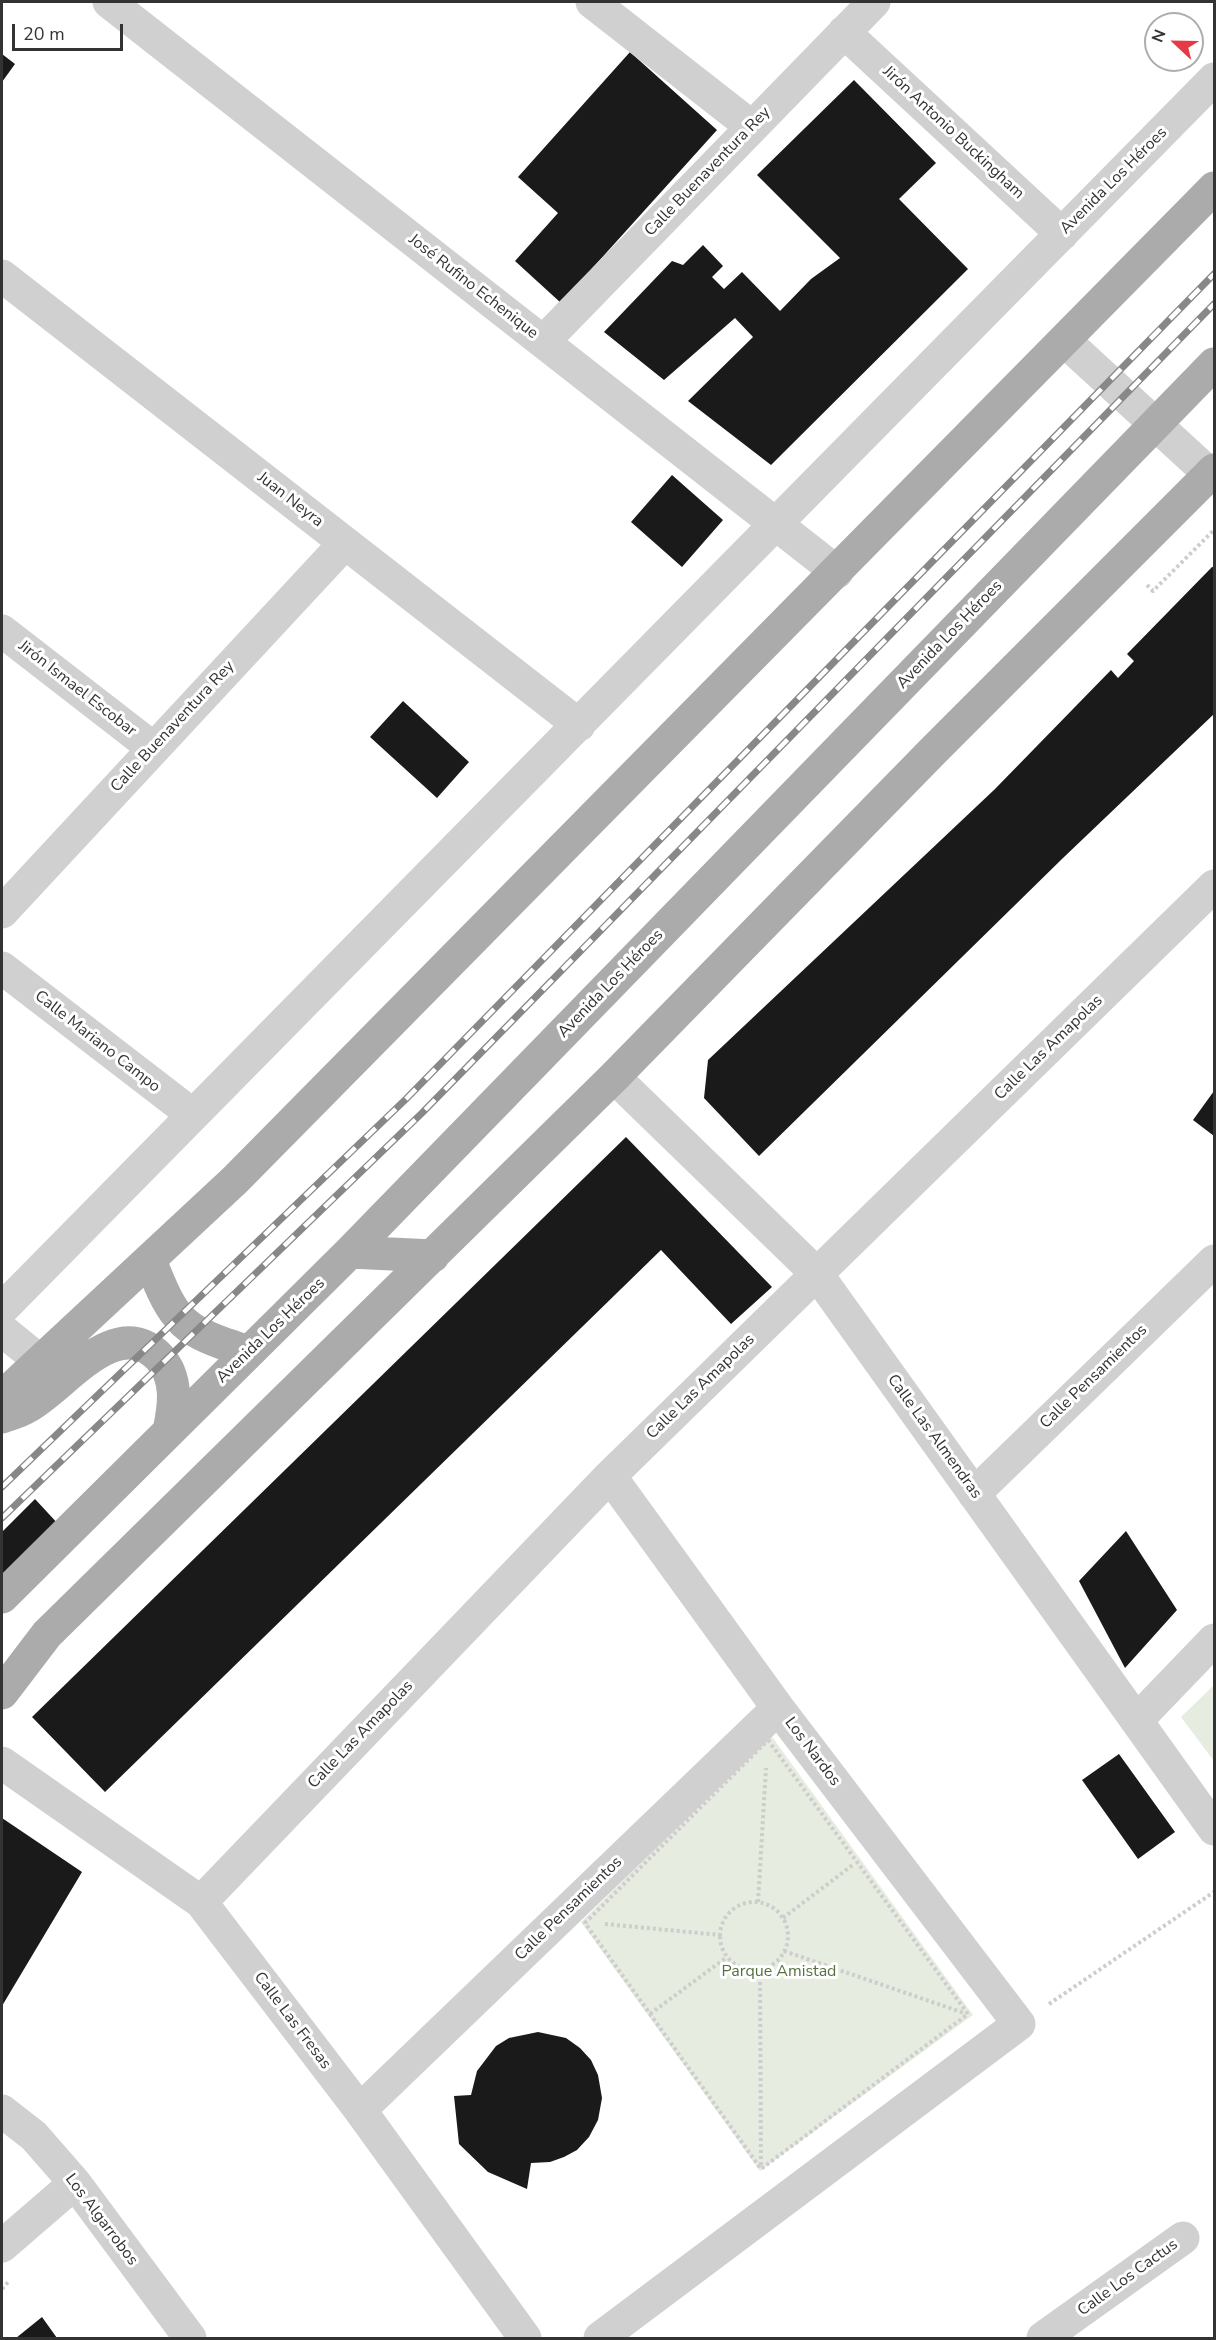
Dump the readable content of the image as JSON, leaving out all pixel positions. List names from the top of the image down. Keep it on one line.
{"streets":{"main road":["Avenida Los Héroes"],"street":["Jirón Antonio Buckingham","Calle Buenaventura Rey","José Rufino Echenique","Juan Neyra","Jirón Ismael Escobar","Calle Mariano Campo","Calle Las Amapolas","Calle Pensamientos","Calle Las Almendras","Los Nardos","Calle Las Fresas","Los Algarrobos","Calle Los Cactus"]},"crossings":[["Jirón Antonio Buckingham","Calle Buenaventura Rey"],["Jirón Antonio Buckingham","Avenida Los Héroes"],["Calle Buenaventura Rey","José Rufino Echenique"],["Calle Buenaventura Rey","Juan Neyra"],["Calle Buenaventura Rey","Jirón Ismael Escobar"],["Avenida Los Héroes","José Rufino Echenique"],["Avenida Los Héroes","Juan Neyra"],["Avenida Los Héroes","Calle Mariano Campo"],["Calle Las Amapolas","Calle Las Almendras"],["Calle Las Amapolas","Los Nardos"],["Calle Las Amapolas","Calle Las Fresas"],["Calle Pensamientos","Calle Las Almendras"],["Calle Pensamientos","Los Nardos"],["Calle Pensamientos","Calle Las Fresas"]],"parks":["Parque Amistad"],"scale_bar":"20 m","north":"left"}
